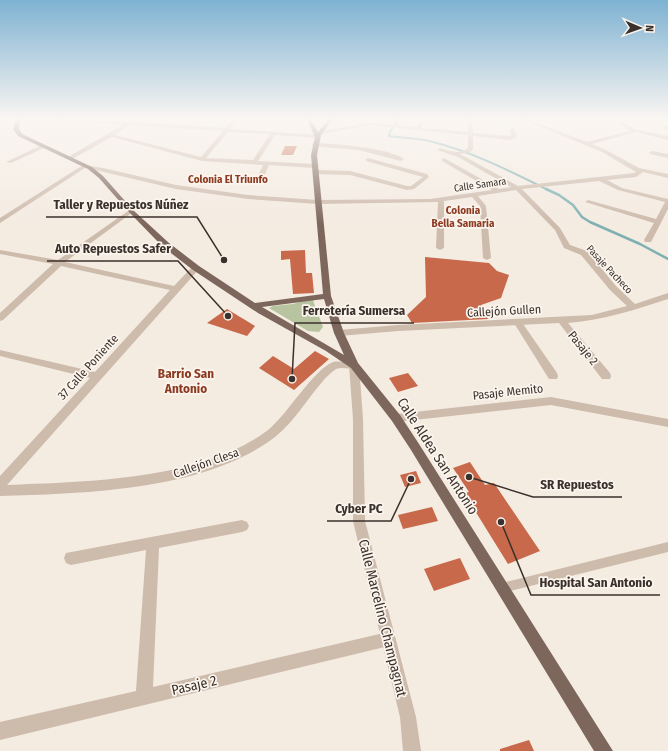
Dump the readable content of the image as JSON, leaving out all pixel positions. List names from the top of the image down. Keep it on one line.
{"streets":{"main road":["Calle Aldea San Antonio"],"street":["Calle Samara","Pasaje Pacheco","Callejón Gullen","Pasaje 2","37 Calle Poniente","Pasaje Memito","Callejón Clesa","Calle Marcelino Champagnat"]},"crossings":[["Calle Samara","Pasaje Pacheco"],["Pasaje Pacheco","Callejón Gullen"],["Callejón Gullen","Pasaje 2"],["Pasaje 2","Calle Marcelino Champagnat"],["Pasaje Memito","Calle Aldea San Antonio"],["Calle Aldea San Antonio","Callejón Clesa"],["Calle Aldea San Antonio","Calle Marcelino Champagnat"],["Callejón Clesa","Calle Marcelino Champagnat"]],"districts":["Colonia El Triunfo","Colonia Bella Samaria","Barrio San Antonio"],"places":["Taller y Repuestos Núñez","Auto Repuestos Safer","Ferretería Sumersa","SR Repuestos","Cyber PC","Hospital San Antonio"],"north":"right"}
